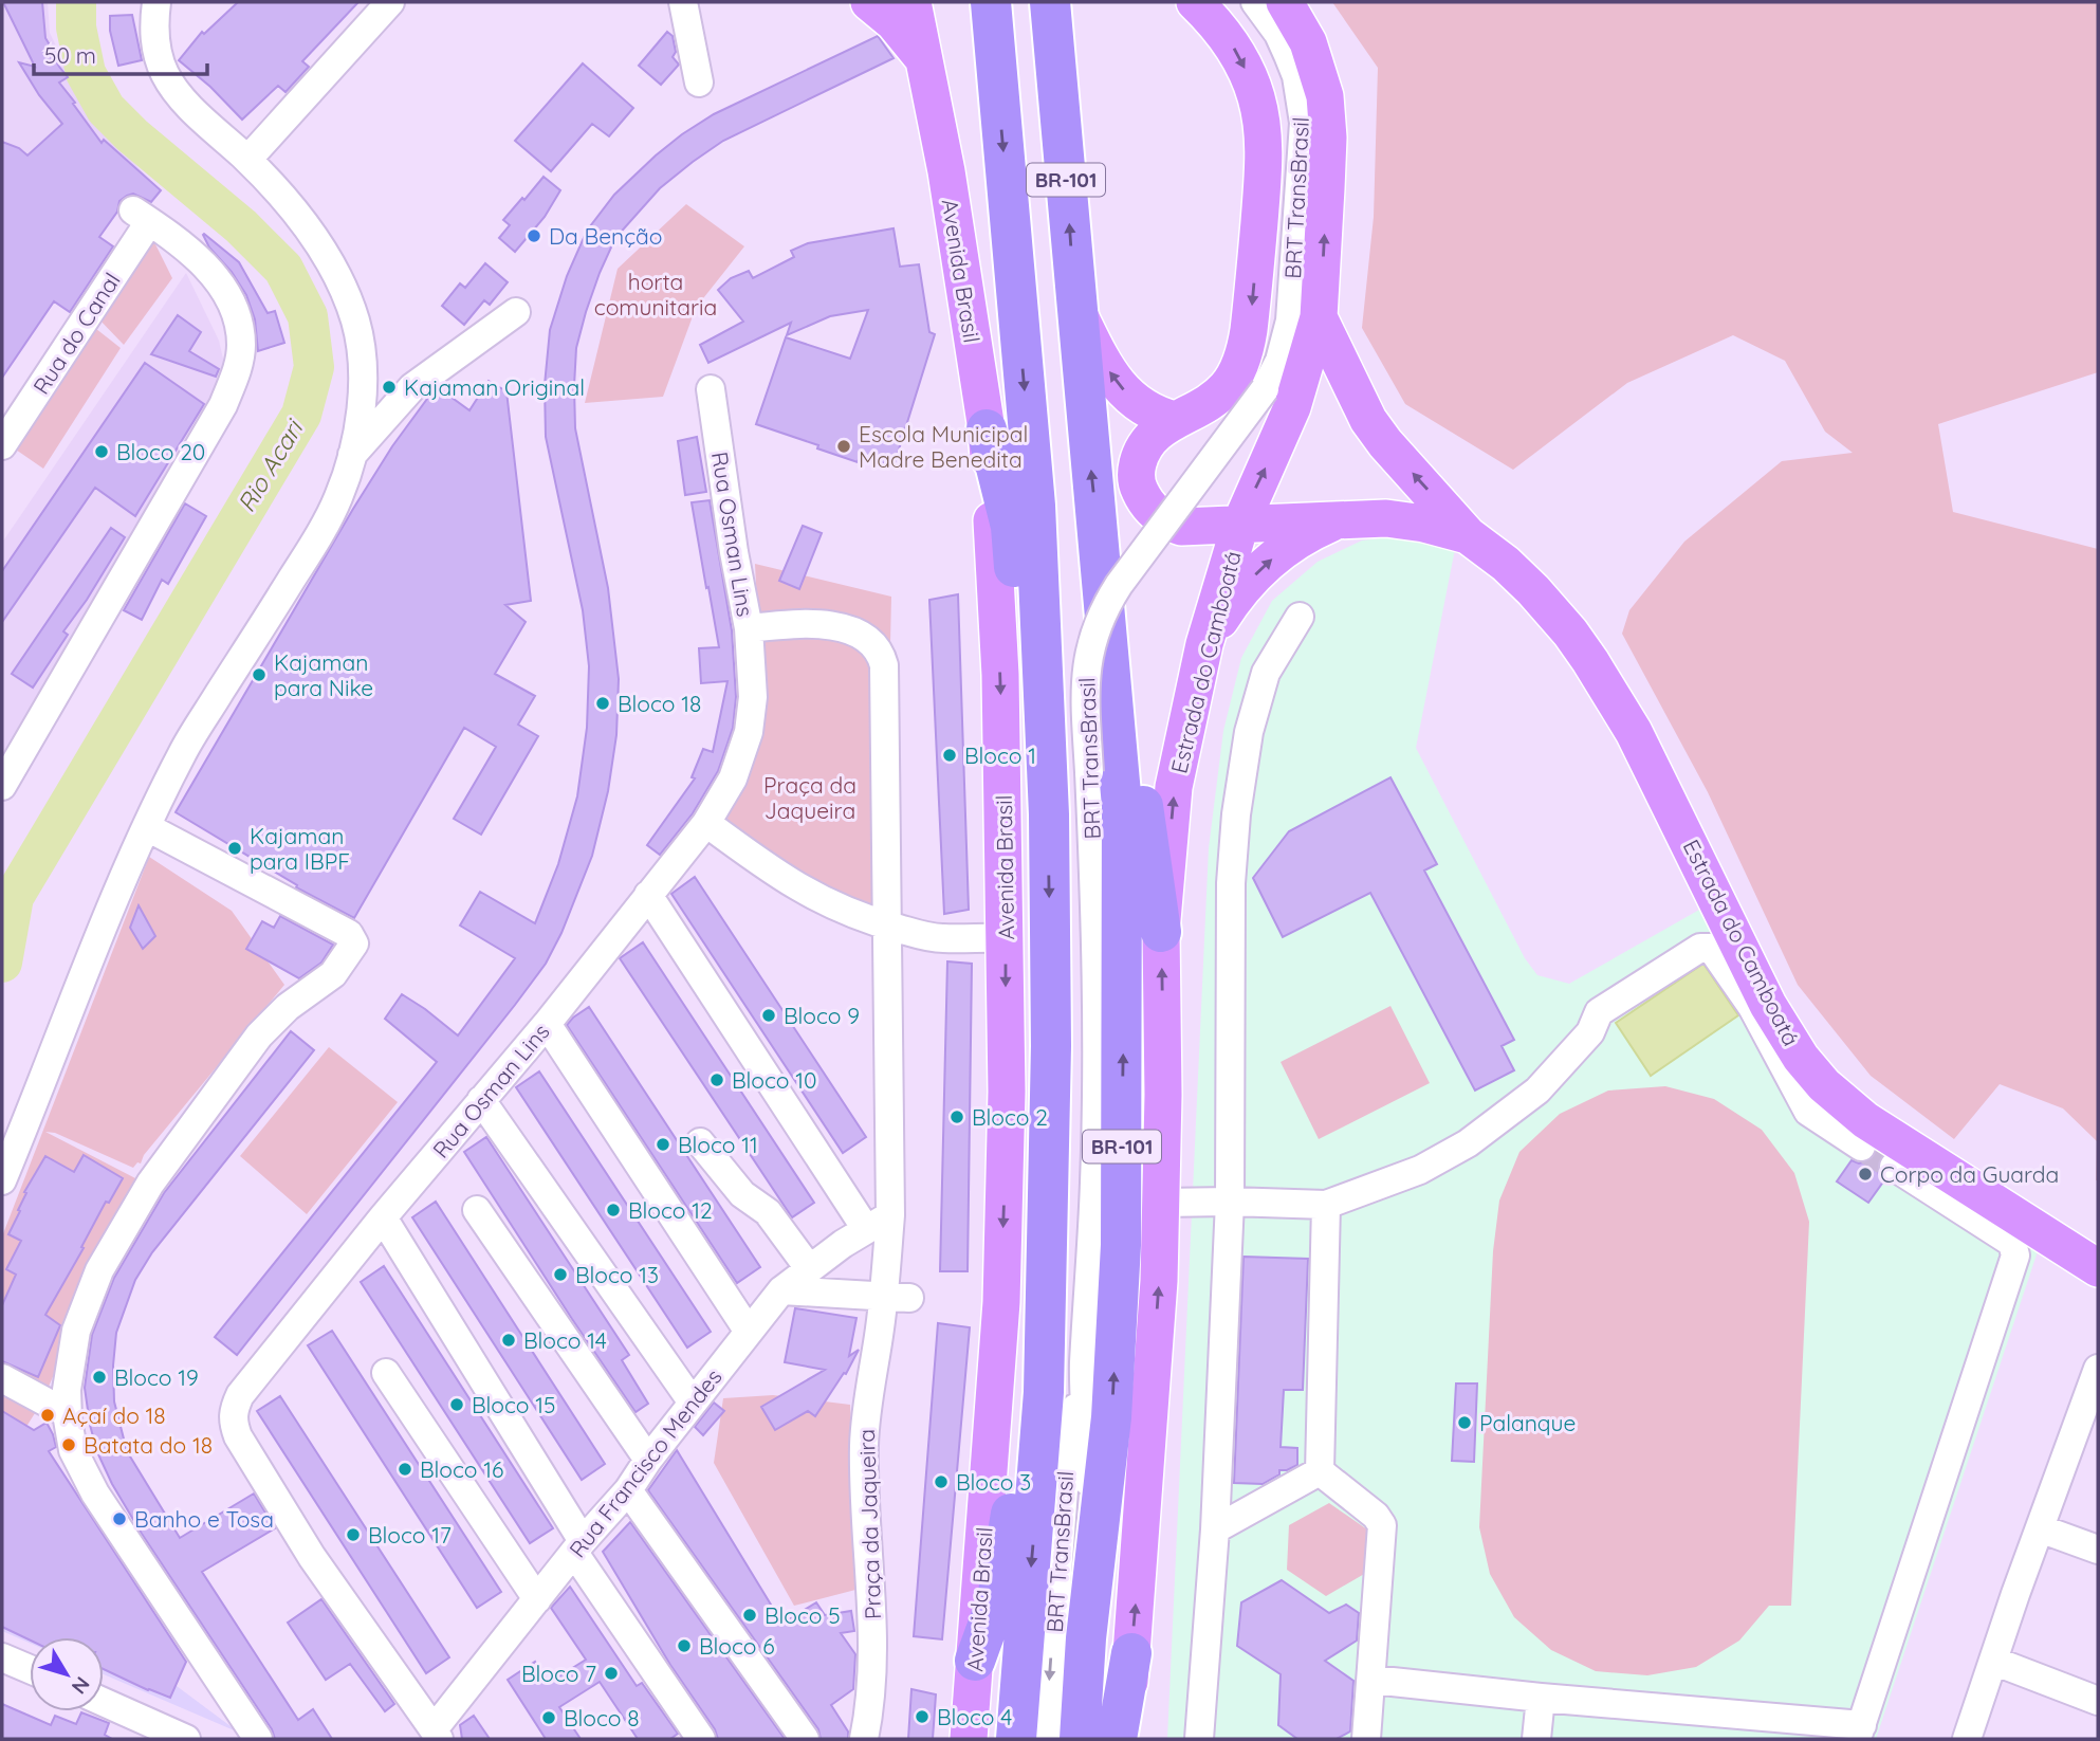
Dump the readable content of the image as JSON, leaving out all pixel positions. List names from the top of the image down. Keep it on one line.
{"streets":{"highway":["BR-101","Avenida Brasil"],"main road":["Estrada do Camboatá"],"street":["BRT TransBrasil","Rua do Canal","Rua Osman Lins","Rua Francisco Mendes","Praça da Jaqueira"]},"crossings":[["Rua Osman Lins","Rua Francisco Mendes"],["Rua Osman Lins","Praça da Jaqueira"],["Rua Francisco Mendes","Praça da Jaqueira"]],"one_way":["Estrada do Camboatá"],"water":["Rio Acari"],"parks":["horta comunitaria","Praça da Jaqueira"],"places":["Da Benção","Kajaman Original","Escola Municipal Madre Benedita","Bloco 20","Kajaman para Nike","Bloco 18","Bloco 1","Kajaman para IBPF","Bloco 9","Bloco 10","Bloco 2","Bloco 11","Corpo da Guarda","Bloco 12","Bloco 13","Bloco 14","Bloco 19","Bloco 15","Açaí do 18","Palanque","Batata do 18","Bloco 16","Bloco 3","Banho e Tosa","Bloco 17","Bloco 5","Bloco 6","Bloco 7","Bloco 4","Bloco 8"],"scale_bar":"50 m","north":"bottom right"}
